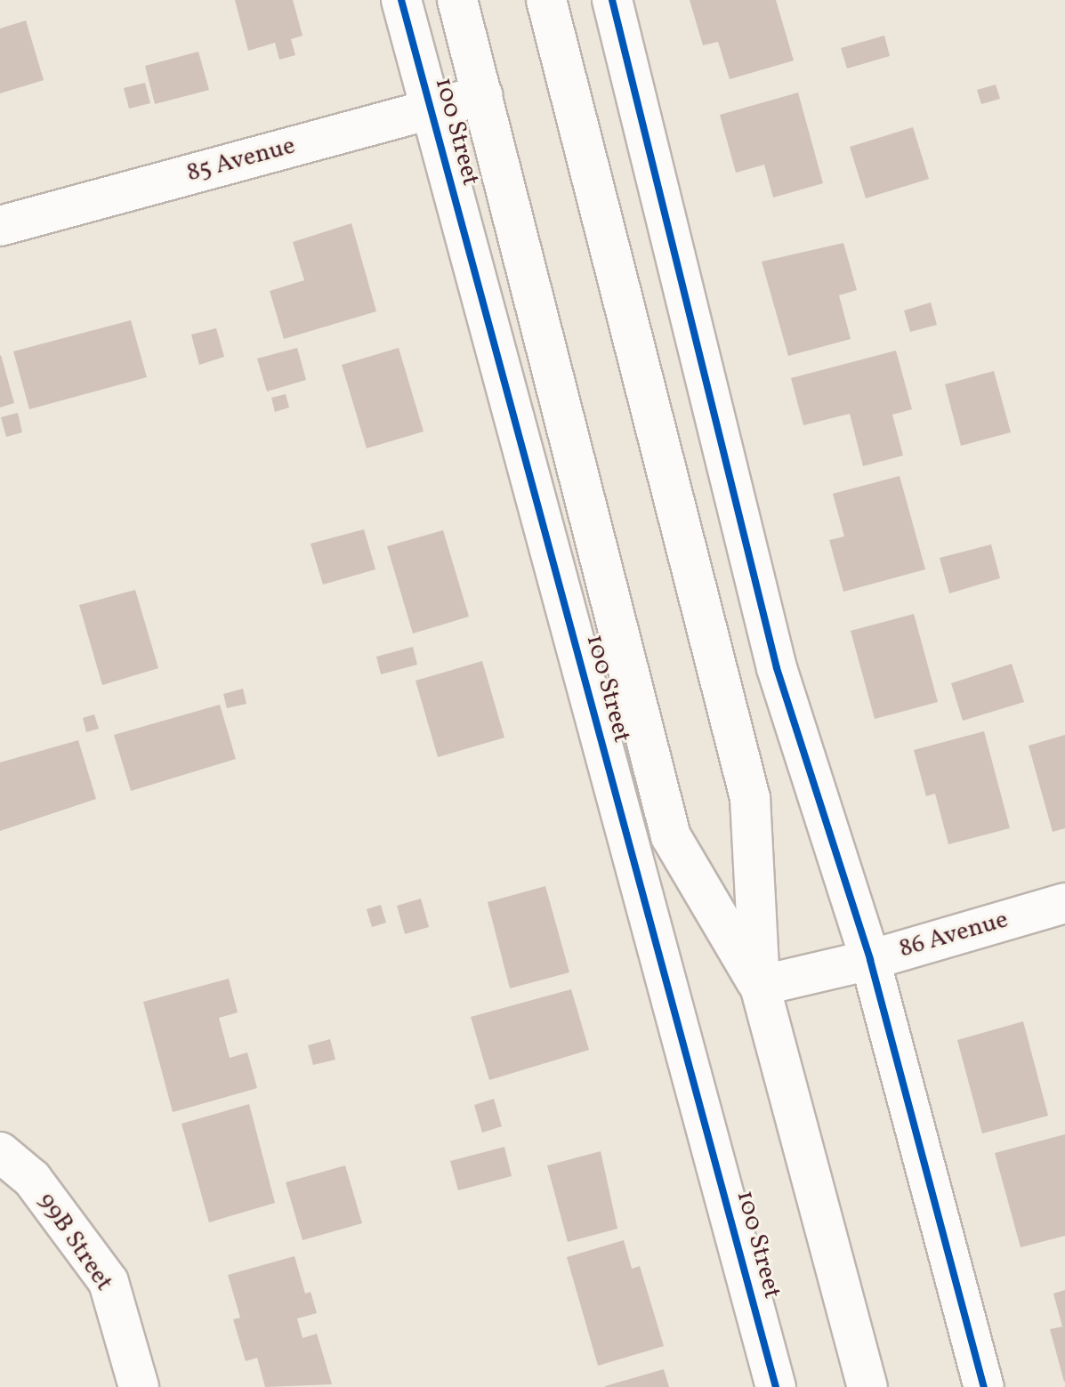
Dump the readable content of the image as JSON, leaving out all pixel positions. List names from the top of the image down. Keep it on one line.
{"streets":{"street":["100 Street","85 Avenue","86 Avenue","99B Street"]},"crossings":[["100 Street","85 Avenue"],["100 Street","86 Avenue"]]}
